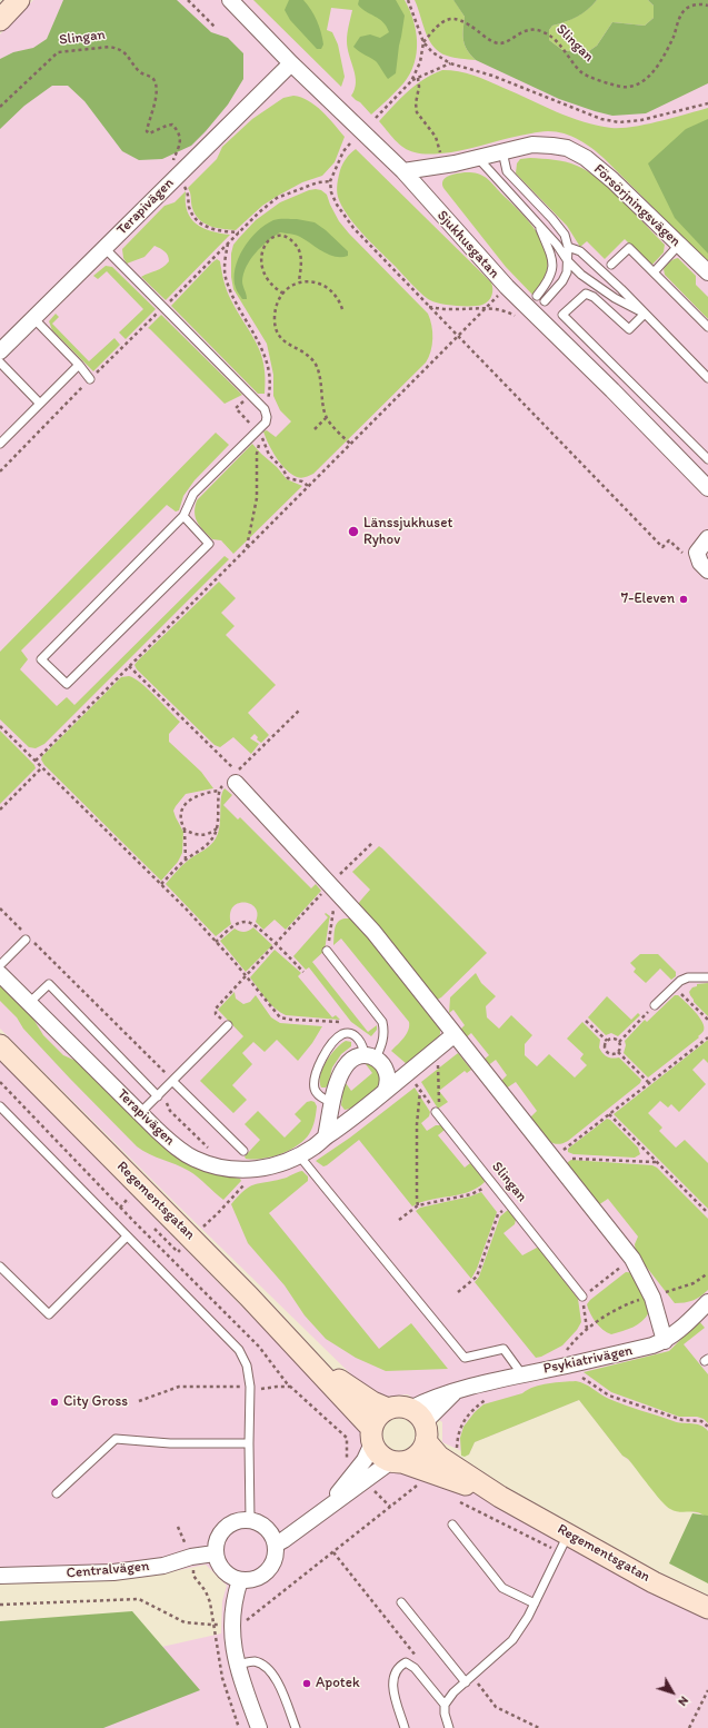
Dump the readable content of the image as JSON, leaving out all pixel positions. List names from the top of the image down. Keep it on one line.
{"streets":{"street":["Försörjningsvägen","Terapivägen","Sjukhusgatan","Regementsgatan","Psykiatrivägen","Centralvägen"],"lane":["Slingan"]},"crossings":[["Slingan","Terapivägen"],["Försörjningsvägen","Sjukhusgatan"],["Terapivägen","Sjukhusgatan"],["Regementsgatan","Psykiatrivägen"]],"places":["Länssjukhuset Ryhov","7-Eleven","City Gross","Apotek"],"north":"bottom right"}
